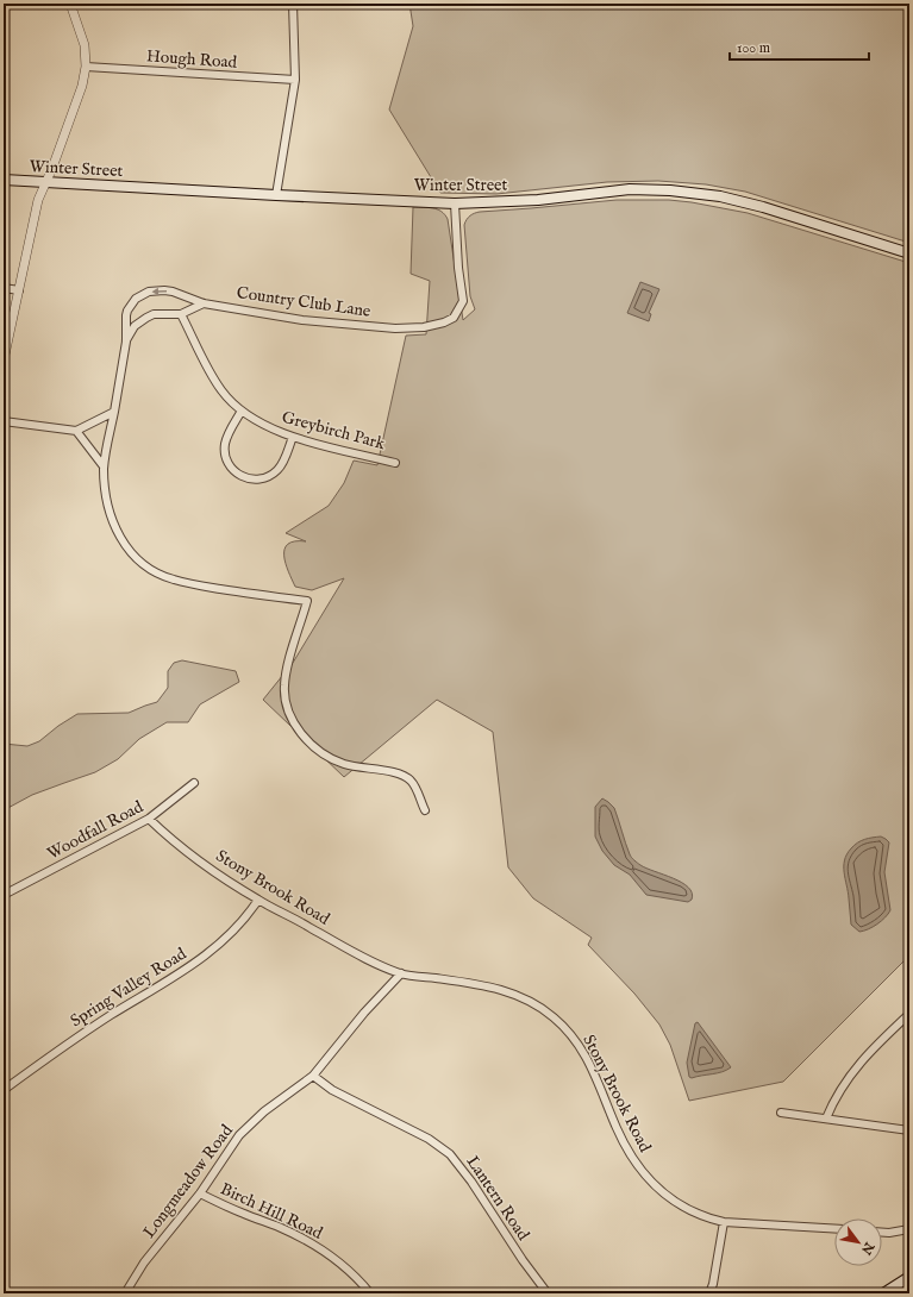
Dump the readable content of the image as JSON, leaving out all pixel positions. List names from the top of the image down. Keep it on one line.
{"streets":{"main road":["Winter Street"],"street":["Hough Road","Country Club Lane","Greybirch Park","Woodfall Road","Stony Brook Road","Spring Valley Road","Longmeadow Road","Lantern Road","Birch Hill Road"]},"crossings":[["Winter Street","Country Club Lane"],["Country Club Lane","Greybirch Park"],["Woodfall Road","Stony Brook Road"],["Stony Brook Road","Spring Valley Road"],["Stony Brook Road","Longmeadow Road"],["Longmeadow Road","Lantern Road"],["Longmeadow Road","Birch Hill Road"]],"scale_bar":"100 m","north":"bottom right"}
